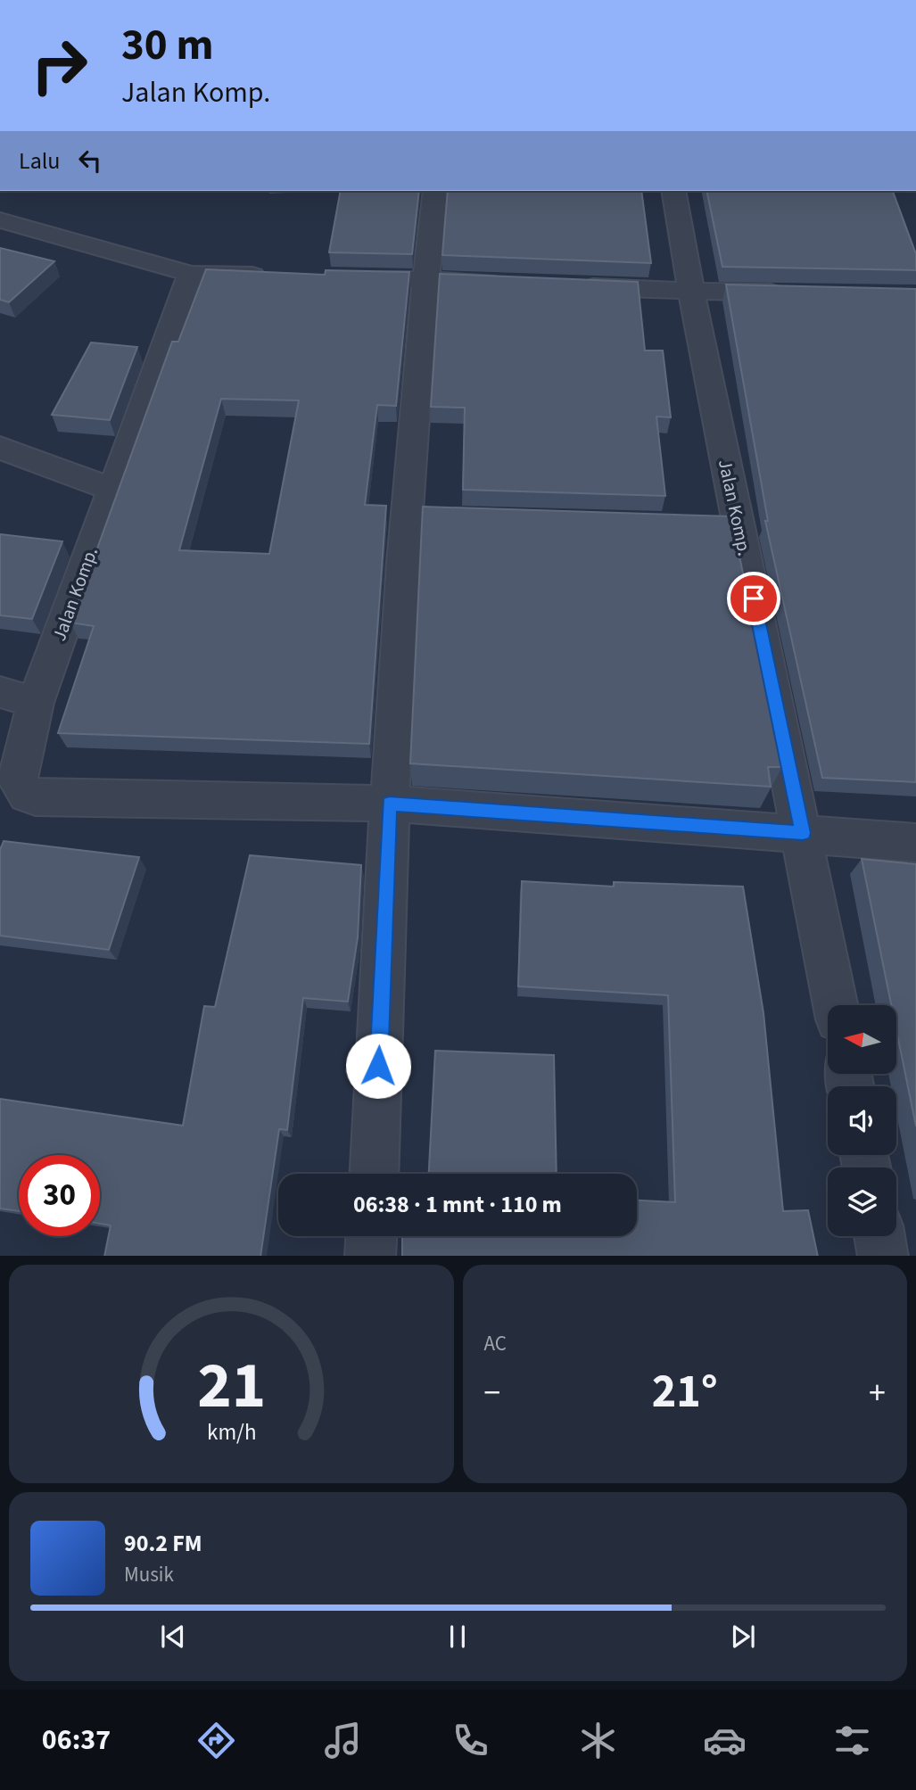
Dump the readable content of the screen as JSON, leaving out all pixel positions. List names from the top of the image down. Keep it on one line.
{"streets":{"street":["Jalan Komp."]},"north":"left","page":{"turn":["30 m","Jalan Komp."],"then":"Lalu","limit":"30","trip":"06:38 · 1 mnt · 110 m","tile":"AC","heat":["−","21°","+"],"song":["90.2 FM","Musik"],"tabs":"06:37","gauge":["21","km/h"]}}
